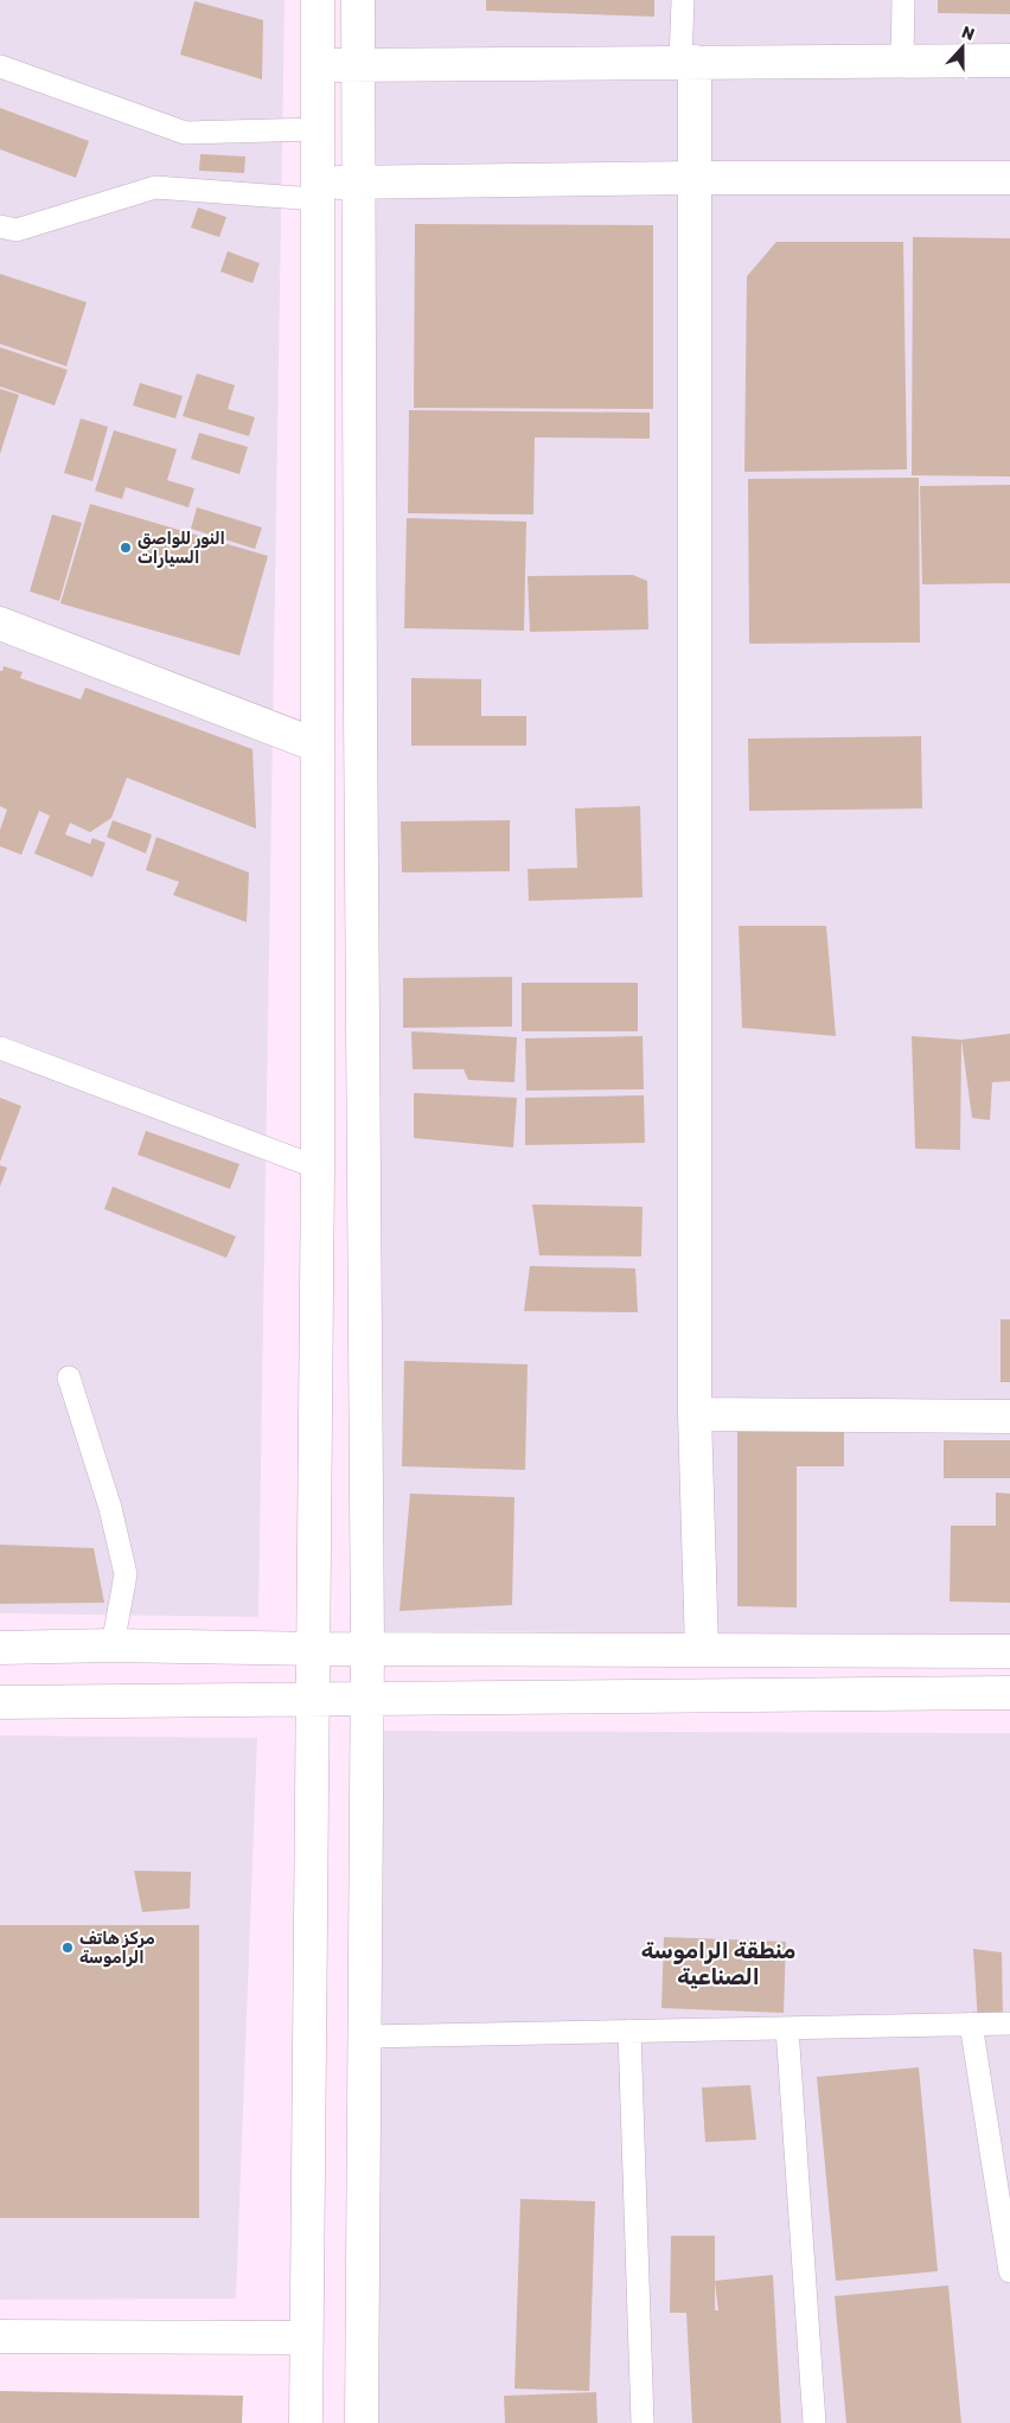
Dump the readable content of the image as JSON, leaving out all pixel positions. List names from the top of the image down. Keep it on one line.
{"districts":["منطقة الراموسة الصناعية"],"places":["النور للواصق السيارات","مركز هاتف الراموسة"],"north":"top"}
